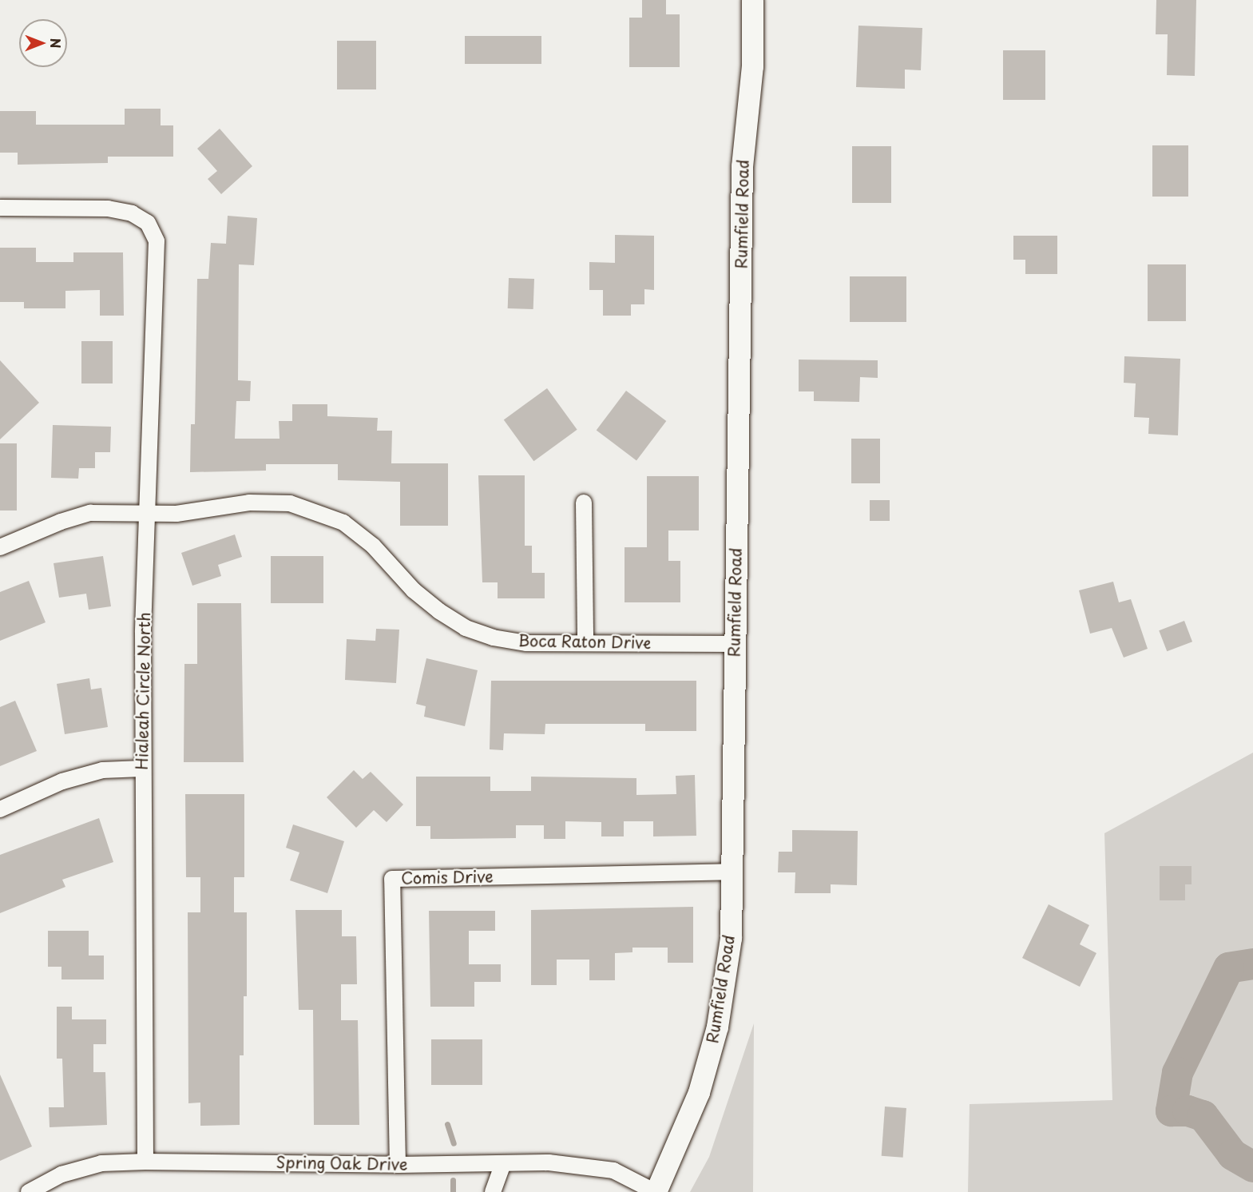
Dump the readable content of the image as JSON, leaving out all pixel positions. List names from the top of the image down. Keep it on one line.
{"streets":{"main road":["Rumfield Road"],"street":["Boca Raton Drive","Hialeah Circle North","Comis Drive","Spring Oak Drive"]},"crossings":[["Rumfield Road","Boca Raton Drive"],["Rumfield Road","Comis Drive"],["Rumfield Road","Spring Oak Drive"],["Boca Raton Drive","Hialeah Circle North"],["Hialeah Circle North","Spring Oak Drive"],["Comis Drive","Spring Oak Drive"]],"north":"right"}
